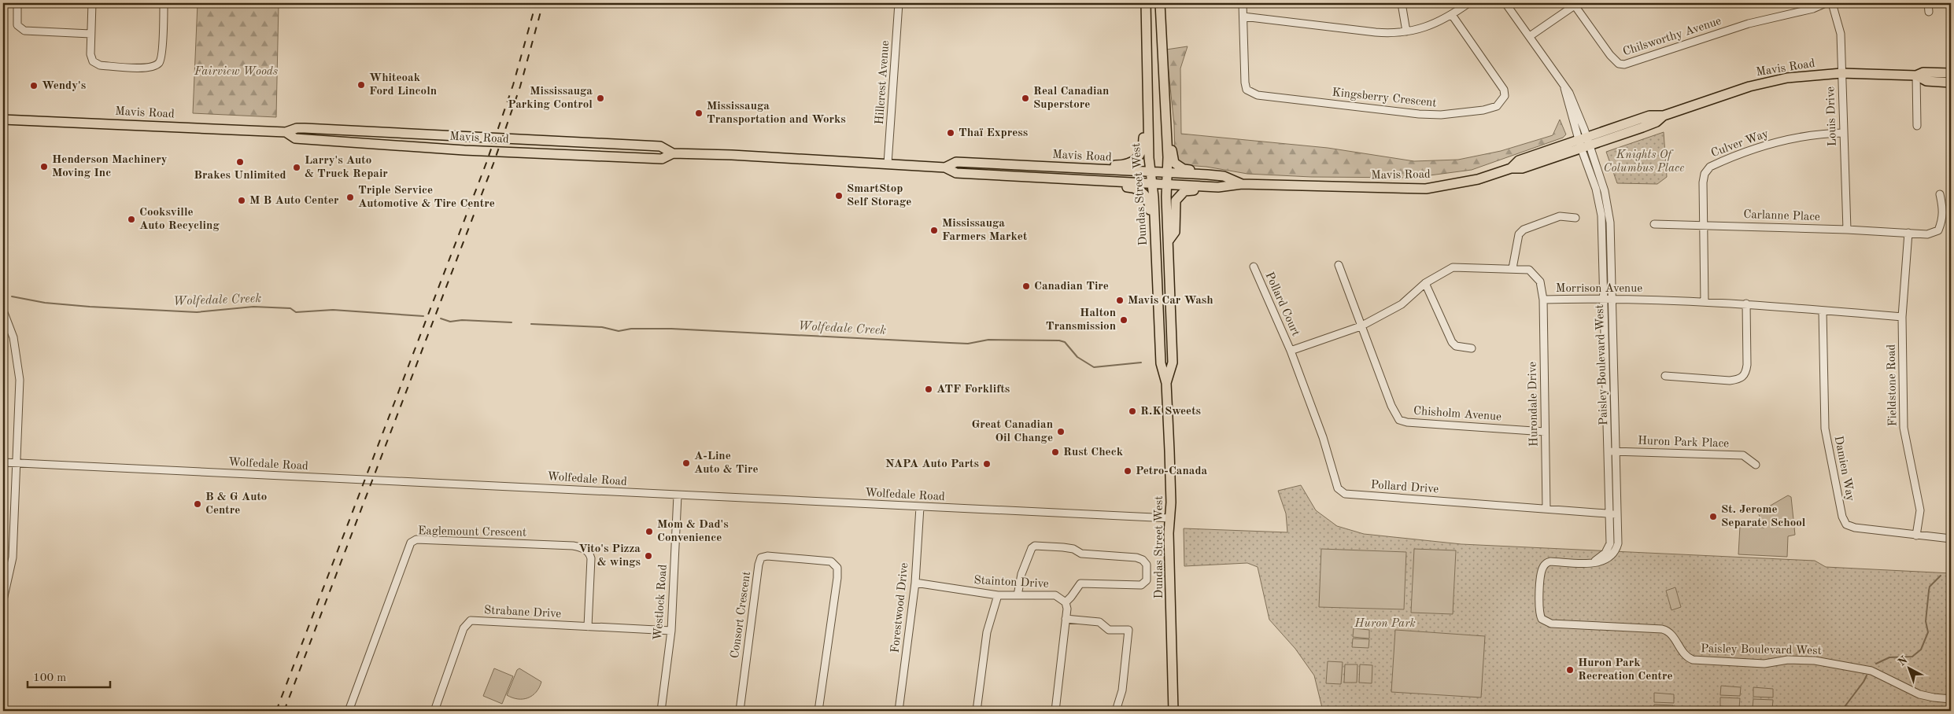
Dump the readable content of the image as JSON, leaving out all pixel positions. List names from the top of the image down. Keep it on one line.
{"streets":{"main road":["Mavis Road","Dundas Street West"],"street":["Chilsworthy Avenue","Hillcrest Avenue","Kingsberry Crescent","Louis Drive","Culver Way","Carlanne Place","Morrison Avenue","Pollard Court","Paisley Boulevard West","Fieldstone Road","Hurondale Drive","Chisholm Avenue","Huron Park Place","Wolfedale Road","Damien Way","Pollard Drive","Eaglemount Crescent","Stainton Drive","Westlock Road","Forestwood Drive","Strabane Drive","Consort Crescent"]},"crossings":[["Mavis Road","Hillcrest Avenue"],["Mavis Road","Louis Drive"],["Mavis Road","Dundas Street West"],["Mavis Road","Paisley Boulevard West"],["Louis Drive","Culver Way"],["Louis Drive","Carlanne Place"],["Culver Way","Carlanne Place"],["Culver Way","Morrison Avenue"],["Dundas Street West","Wolfedale Road"],["Carlanne Place","Fieldstone Road"],["Morrison Avenue","Pollard Court"],["Morrison Avenue","Paisley Boulevard West"],["Morrison Avenue","Fieldstone Road"],["Morrison Avenue","Hurondale Drive"],["Morrison Avenue","Chisholm Avenue"],["Morrison Avenue","Damien Way"],["Morrison Avenue","Pollard Drive"],["Pollard Court","Pollard Drive"],["Paisley Boulevard West","Huron Park Place"],["Paisley Boulevard West","Pollard Drive"],["Fieldstone Road","Damien Way"],["Hurondale Drive","Chisholm Avenue"],["Hurondale Drive","Pollard Drive"],["Wolfedale Road","Westlock Road"],["Wolfedale Road","Forestwood Drive"],["Eaglemount Crescent","Strabane Drive"],["Stainton Drive","Forestwood Drive"],["Westlock Road","Strabane Drive"]],"water":["Wolfedale Creek"],"parks":["Fairview Woods","Knights Of Columbus Place","Huron Park"],"places":["Whiteoak Ford Lincoln","Wendy's","Mississauga Parking Control","Real Canadian Superstore","Mississauga Transportation and Works","Thaï Express","Brakes Unlimited","Henderson Machinery Moving Inc","Larry's Auto & Truck Repair","SmartStop Self Storage","Triple Service Automotive & Tire Centre","M B Auto Center","Cooksville Auto Recycling","Mississauga Farmers Market","Canadian Tire","Mavis Car Wash","Halton Transmission","ATF Forklifts","R.K Sweets","Great Canadian Oil Change","Rust Check","A-Line Auto & Tire","NAPA Auto Parts","Petro-Canada","B & G Auto Centre","St. Jerome Separate School","Mom & Dad's Convenience","Vito's Pizza & wings","Huron Park Recreation Centre"],"scale_bar":"100 m","north":"top left"}
